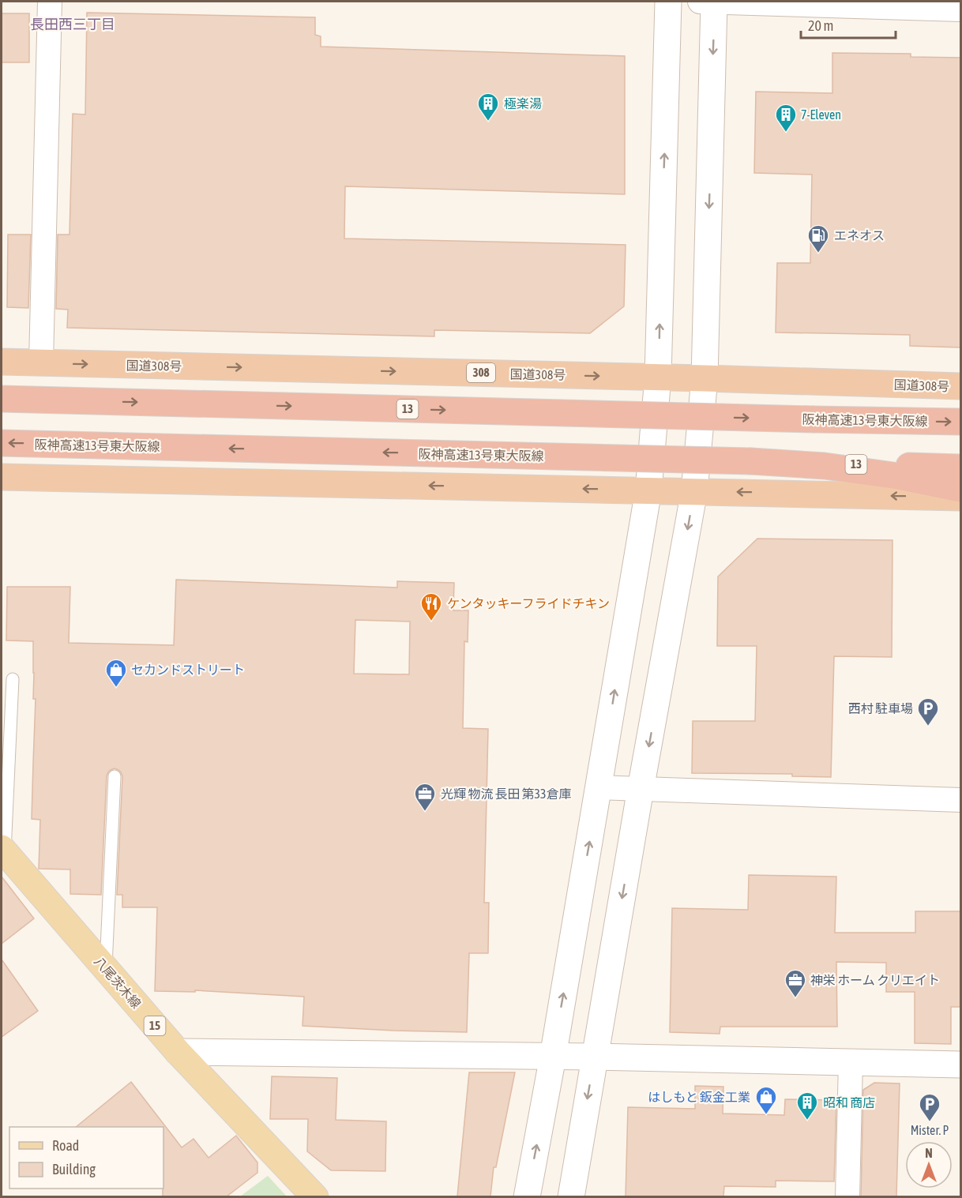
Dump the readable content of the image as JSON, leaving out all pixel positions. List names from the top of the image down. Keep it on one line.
{"streets":{"highway":["国道308号","308","13","阪神高速13号東大阪線"],"main road":["八尾茨木線","15"]},"districts":["長田西三丁目"],"places":{"building":["極楽湯","7-Eleven","昭和 商店"],"fuel station":["エネオス"],"restaurant":["ケンタッキーフライドチキン"],"shop":["セカンドストリート","はしもと 鈑金工業"],"parking":["西村 駐車場","Mister. P"],"office":["光輝 物流 長田 第33倉庫","神栄 ホーム クリエイト"]},"legend":["Road","Building"],"scale_bar":"20 m","north":"top"}
